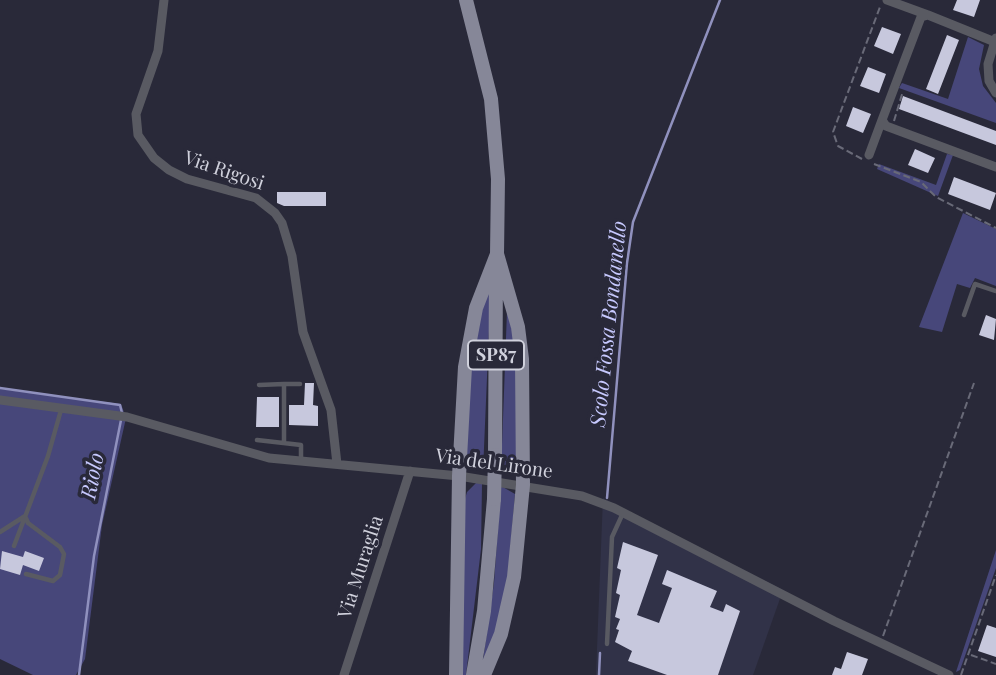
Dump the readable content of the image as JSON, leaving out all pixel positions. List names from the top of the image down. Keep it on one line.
{"streets":{"main road":["SP87"],"street":["Via Rigosi","Via del Lirone","Via Muraglia"]},"crossings":[["Via Rigosi","Via del Lirone"],["Via del Lirone","Via Muraglia"]],"water":["Scolo Fossa Bondanello","Riolo"]}
